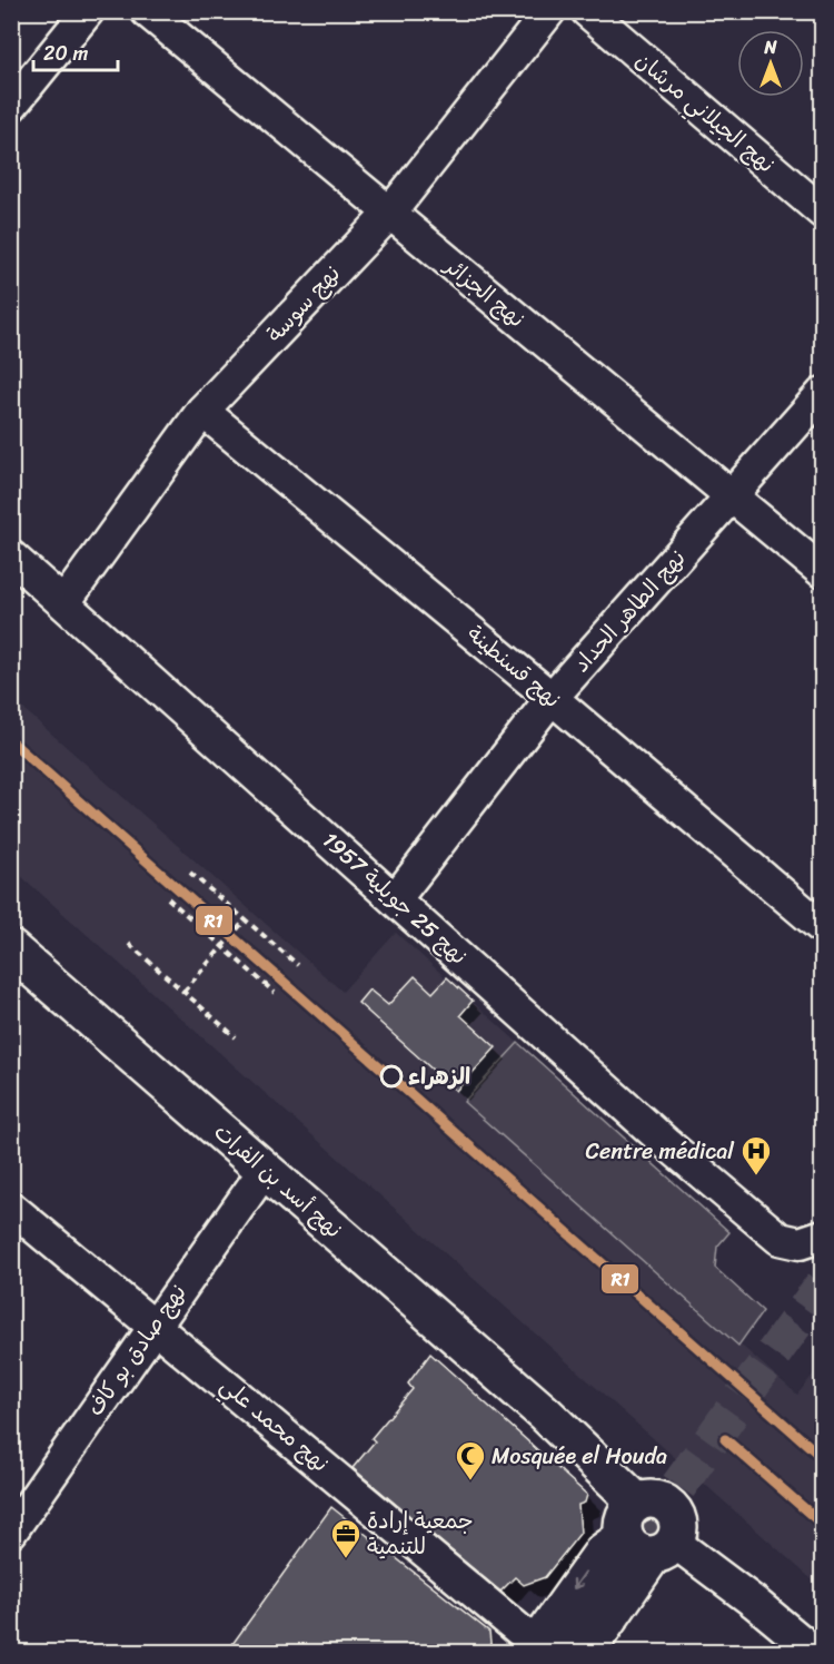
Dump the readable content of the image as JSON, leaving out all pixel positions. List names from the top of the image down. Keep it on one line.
{"streets":{"main road":["نهج أسد بن الفرات"],"street":["نهج الجيلاني مرشان","نهج الجزائر","نهج سوسة","نهج الطاهر الحداد","نهج قسنطينة","نهج 25 جويلية 1957","نهج صادق بو كاف","نهج محمد علي"]},"crossings":[["نهج الجزائر","نهج سوسة"],["نهج الجزائر","نهج الطاهر الحداد"],["نهج سوسة","نهج قسنطينة"],["نهج سوسة","نهج 25 جويلية 1957"],["نهج الطاهر الحداد","نهج قسنطينة"],["نهج الطاهر الحداد","نهج 25 جويلية 1957"],["نهج أسد بن الفرات","نهج صادق بو كاف"],["نهج صادق بو كاف","نهج محمد علي"]],"places":{"other":["الزهراء"],"hospital":["Centre médical"],"mosque":["Mosquée el Houda"],"office":["جمعية إرادة للتنمية"]},"lines":["transit line R1"],"scale_bar":"20 m","north":"top"}
